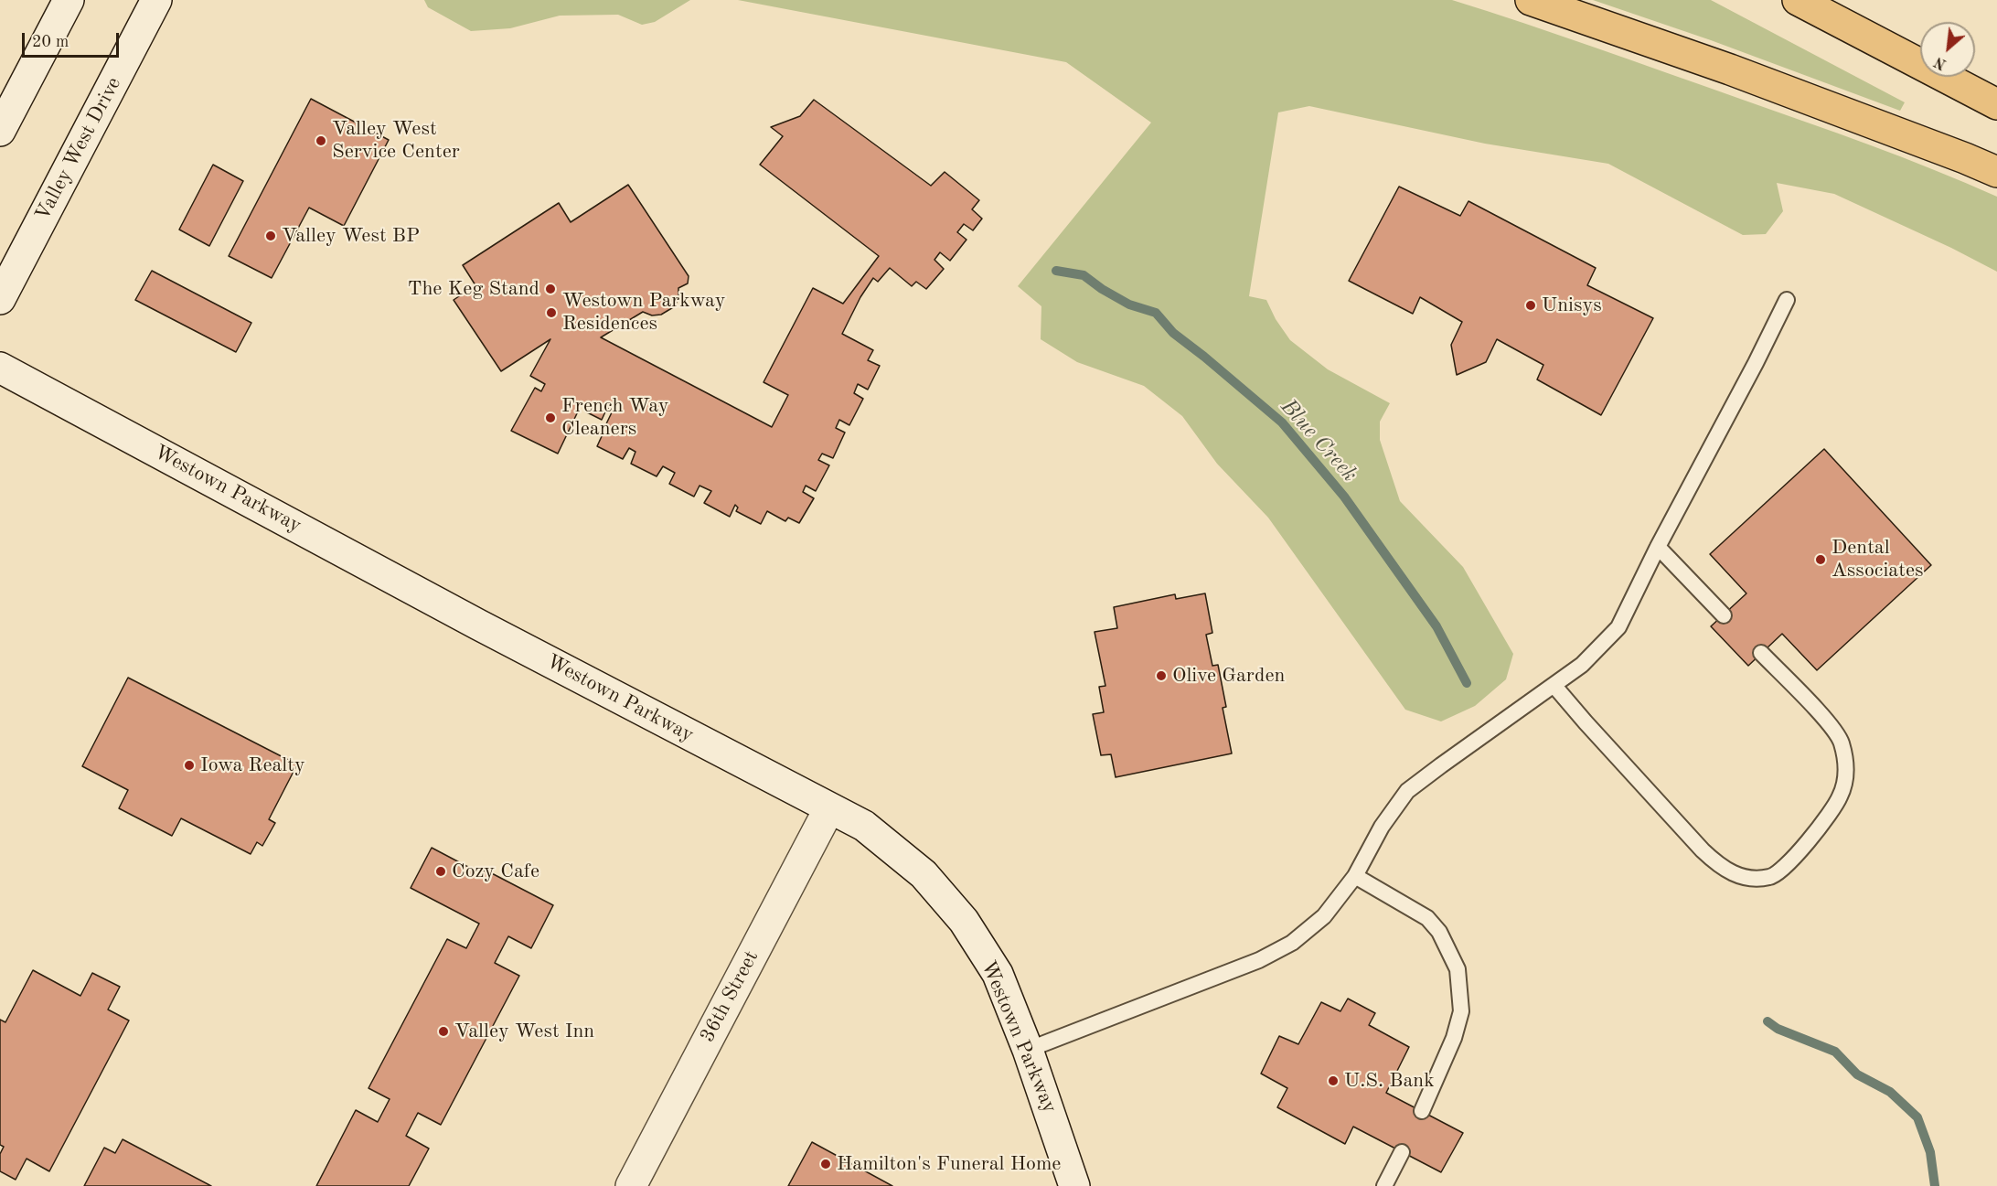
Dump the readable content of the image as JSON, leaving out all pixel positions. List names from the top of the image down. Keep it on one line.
{"streets":{"street":["Valley West Drive","Westown Parkway","36th Street"]},"crossings":[["Westown Parkway","36th Street"]],"water":["Blue Creek"],"places":["Valley West Service Center","Valley West BP","The Keg Stand","Unisys","Westown Parkway Residences","French Way Cleaners","Dental Associates","Olive Garden","Iowa Realty","Cozy Cafe","Valley West Inn","U.S. Bank","Hamilton's Funeral Home"],"scale_bar":"20 m","north":"bottom left"}
